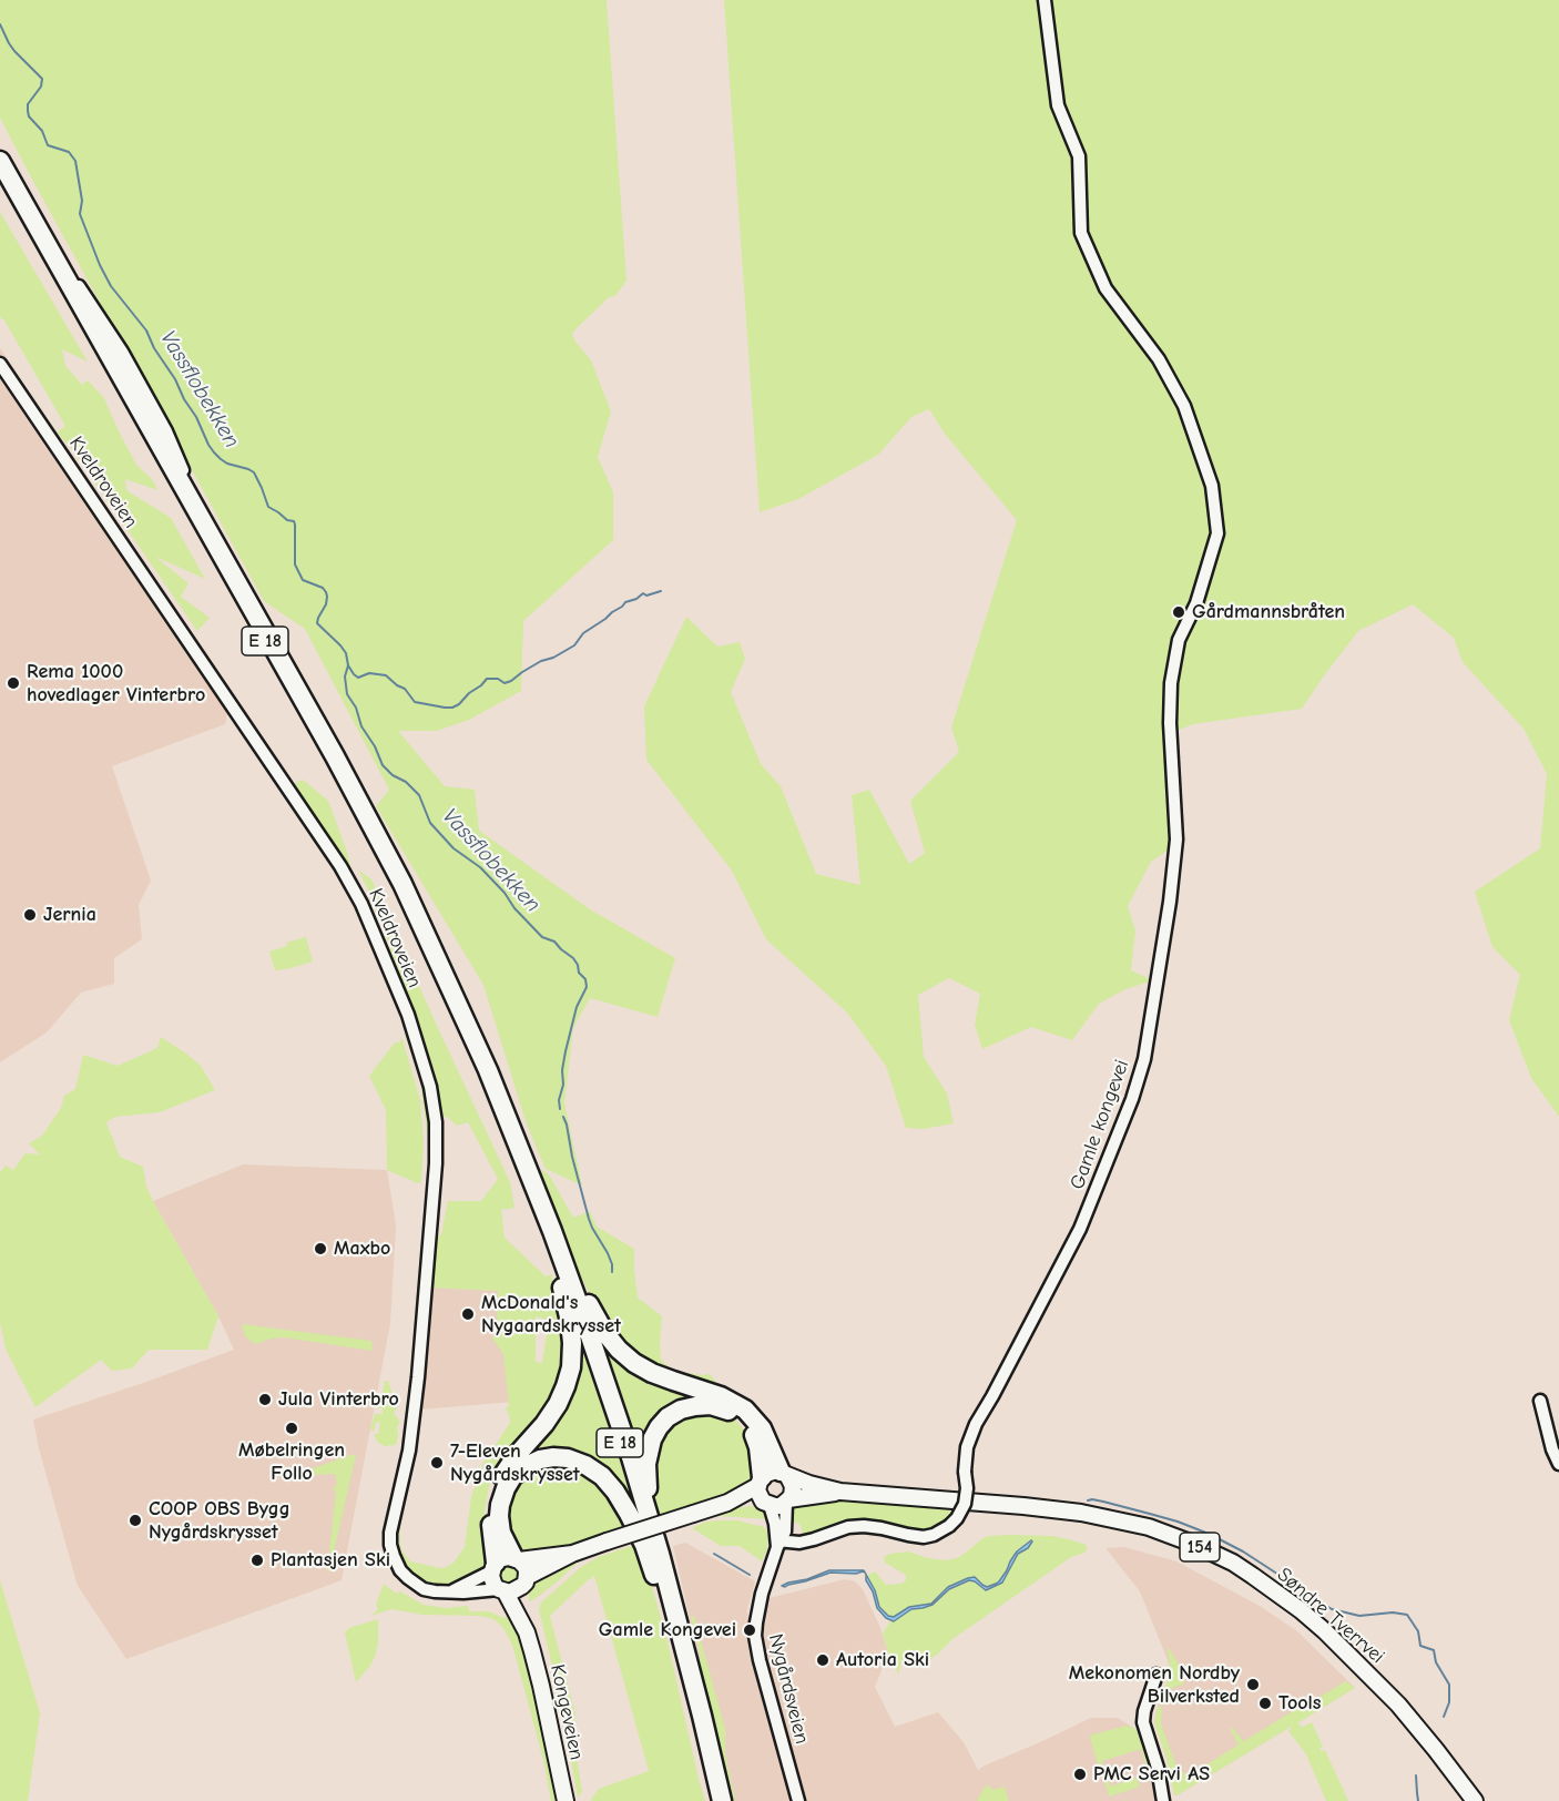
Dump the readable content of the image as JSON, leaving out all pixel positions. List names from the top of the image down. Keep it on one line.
{"streets":{"highway":["E 18"],"main road":["154","Søndre Tverrvei","Kongeveien"],"street":["Kveldroveien","Gamle kongevei","Nygårdsveien"]},"crossings":[["Kveldroveien","E 18"],["Kveldroveien","154"],["Kveldroveien","Kongeveien"],["E 18","154"],["E 18","Nygårdsveien"],["E 18","Kongeveien"],["Gamle kongevei","Nygårdsveien"],["154","Søndre Tverrvei"],["154","Nygårdsveien"],["154","Kongeveien"]],"water":["Vassflobekken"],"places":["Gårdmannsbråten","Rema 1000 hovedlager Vinterbro","Jernia","Maxbo","McDonald's Nygaardskrysset","Jula Vinterbro","Møbelringen Follo","7-Eleven Nygårdskrysset","COOP OBS Bygg Nygårdskrysset","Plantasjen Ski","Gamle Kongevei","Autoria Ski","Mekonomen Nordby Bilverksted","Tools","PMC Servi AS"]}
